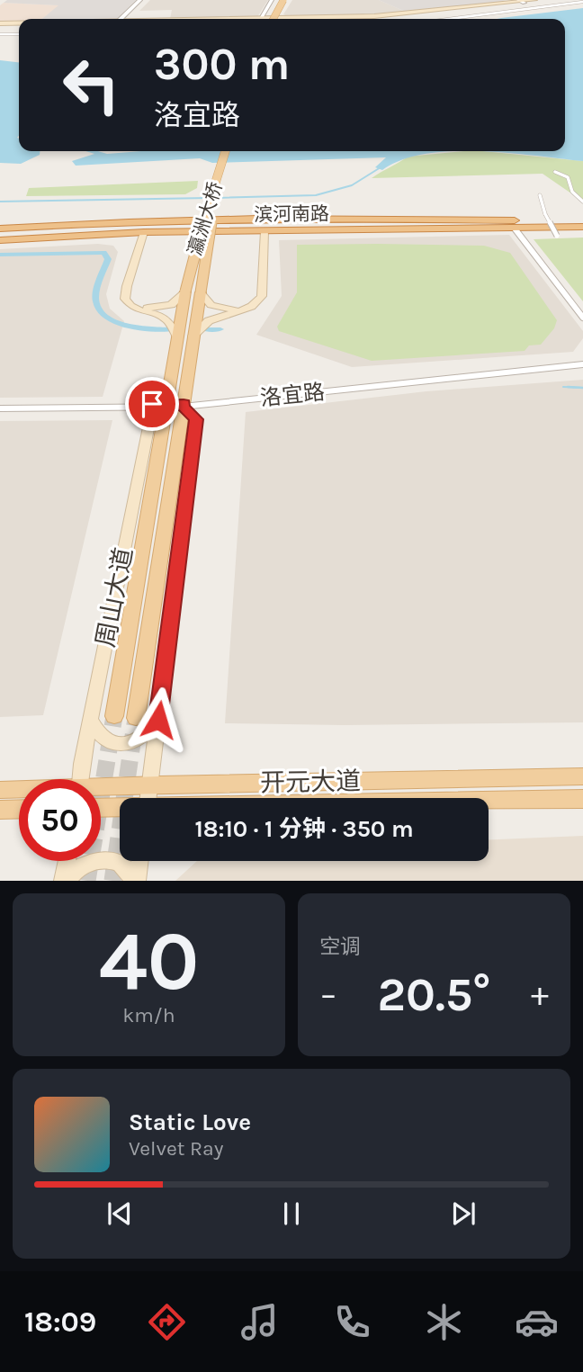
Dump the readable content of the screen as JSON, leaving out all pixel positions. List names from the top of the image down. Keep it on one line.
{"streets":{"highway":["滨河南路"],"main road":["瀛洲大桥","周山大道","开元大道"],"street":["洛宜路"]},"crossings":[["瀛洲大桥","周山大道"],["洛宜路","周山大道"]],"page":{"turn":["300 m","洛宜路"],"limit":"50","trip":"18:10 · 1 分钟 · 350 m","tile":[["40","km/h"],"空调"],"heat":["−","20.5°","+"],"song":["Static Love","Velvet Ray"],"tabs":"18:09"}}
